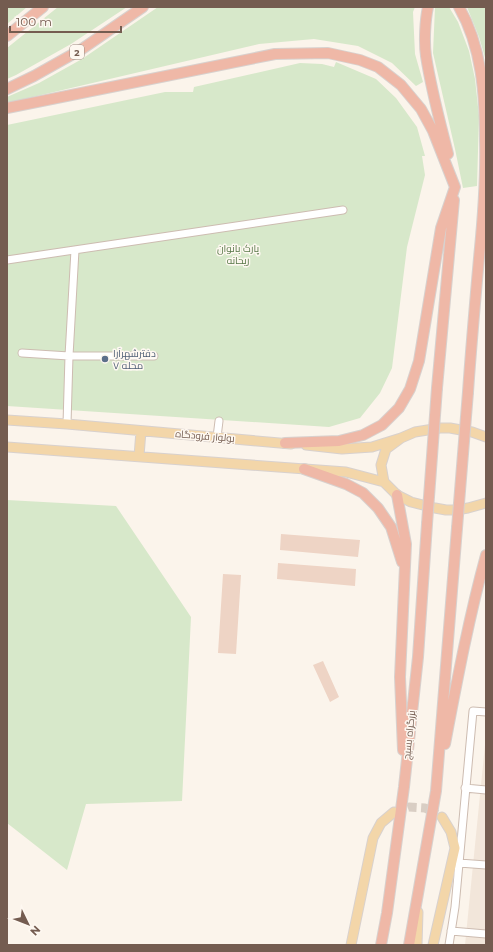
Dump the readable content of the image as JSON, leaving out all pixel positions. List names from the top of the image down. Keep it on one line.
{"streets":{"highway":["2","بزرگراه بسیج"],"main road":["بولوار فرودگاه"]},"parks":["پارک بانوان ریحانه"],"places":["دفترشهرآرا محله ۷"],"scale_bar":"100 m","north":"bottom right"}
